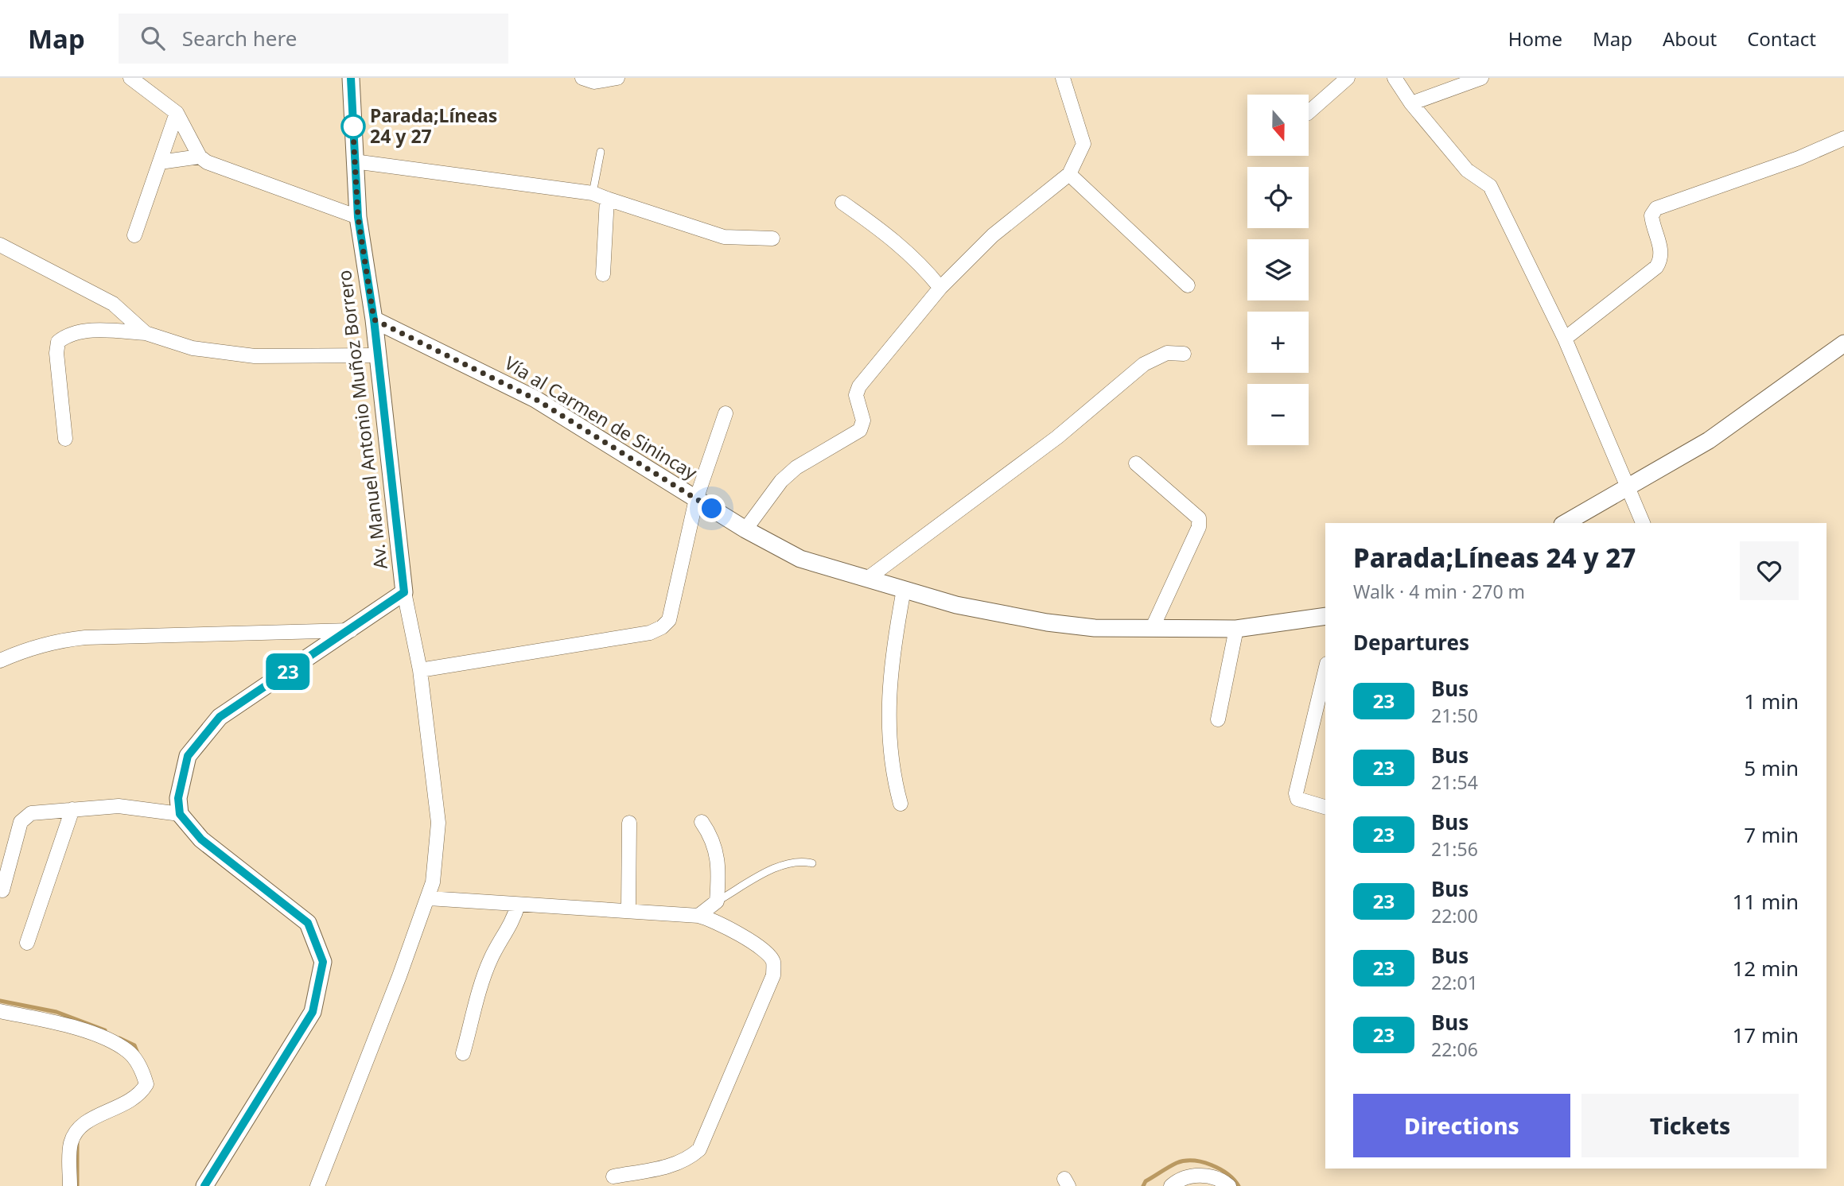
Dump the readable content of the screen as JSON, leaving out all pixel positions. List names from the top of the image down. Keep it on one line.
{"streets":{"street":["Vía al Carmen de Sinincay","Av. Manuel Antonio Muñoz Borrero"]},"crossings":[["Vía al Carmen de Sinincay","Av. Manuel Antonio Muñoz Borrero"]],"places":["Parada;Líneas 24 y 27"],"lines":["bus line 23"],"north":"bottom","page":{"header":"Map","search":"Search here","nav":["Home","Map","About","Contact"],"on_map":"23","map_buttons":["+","−"],"heading":[["Parada;Líneas 24 y 27","Walk · 4 min · 270 m"],"Departures"],"list":[{"mark":"23","name":"Bus","note":"21:50","value":"1 min"},{"mark":"23","name":"Bus","note":"21:54","value":"5 min"},{"mark":"23","name":"Bus","note":"21:56","value":"7 min"},{"mark":"23","name":"Bus","note":"22:00","value":"11 min"},{"mark":"23","name":"Bus","note":"22:01","value":"12 min"},{"mark":"23","name":"Bus","note":"22:06","value":"17 min"}],"buttons":["Directions","Tickets"]}}
